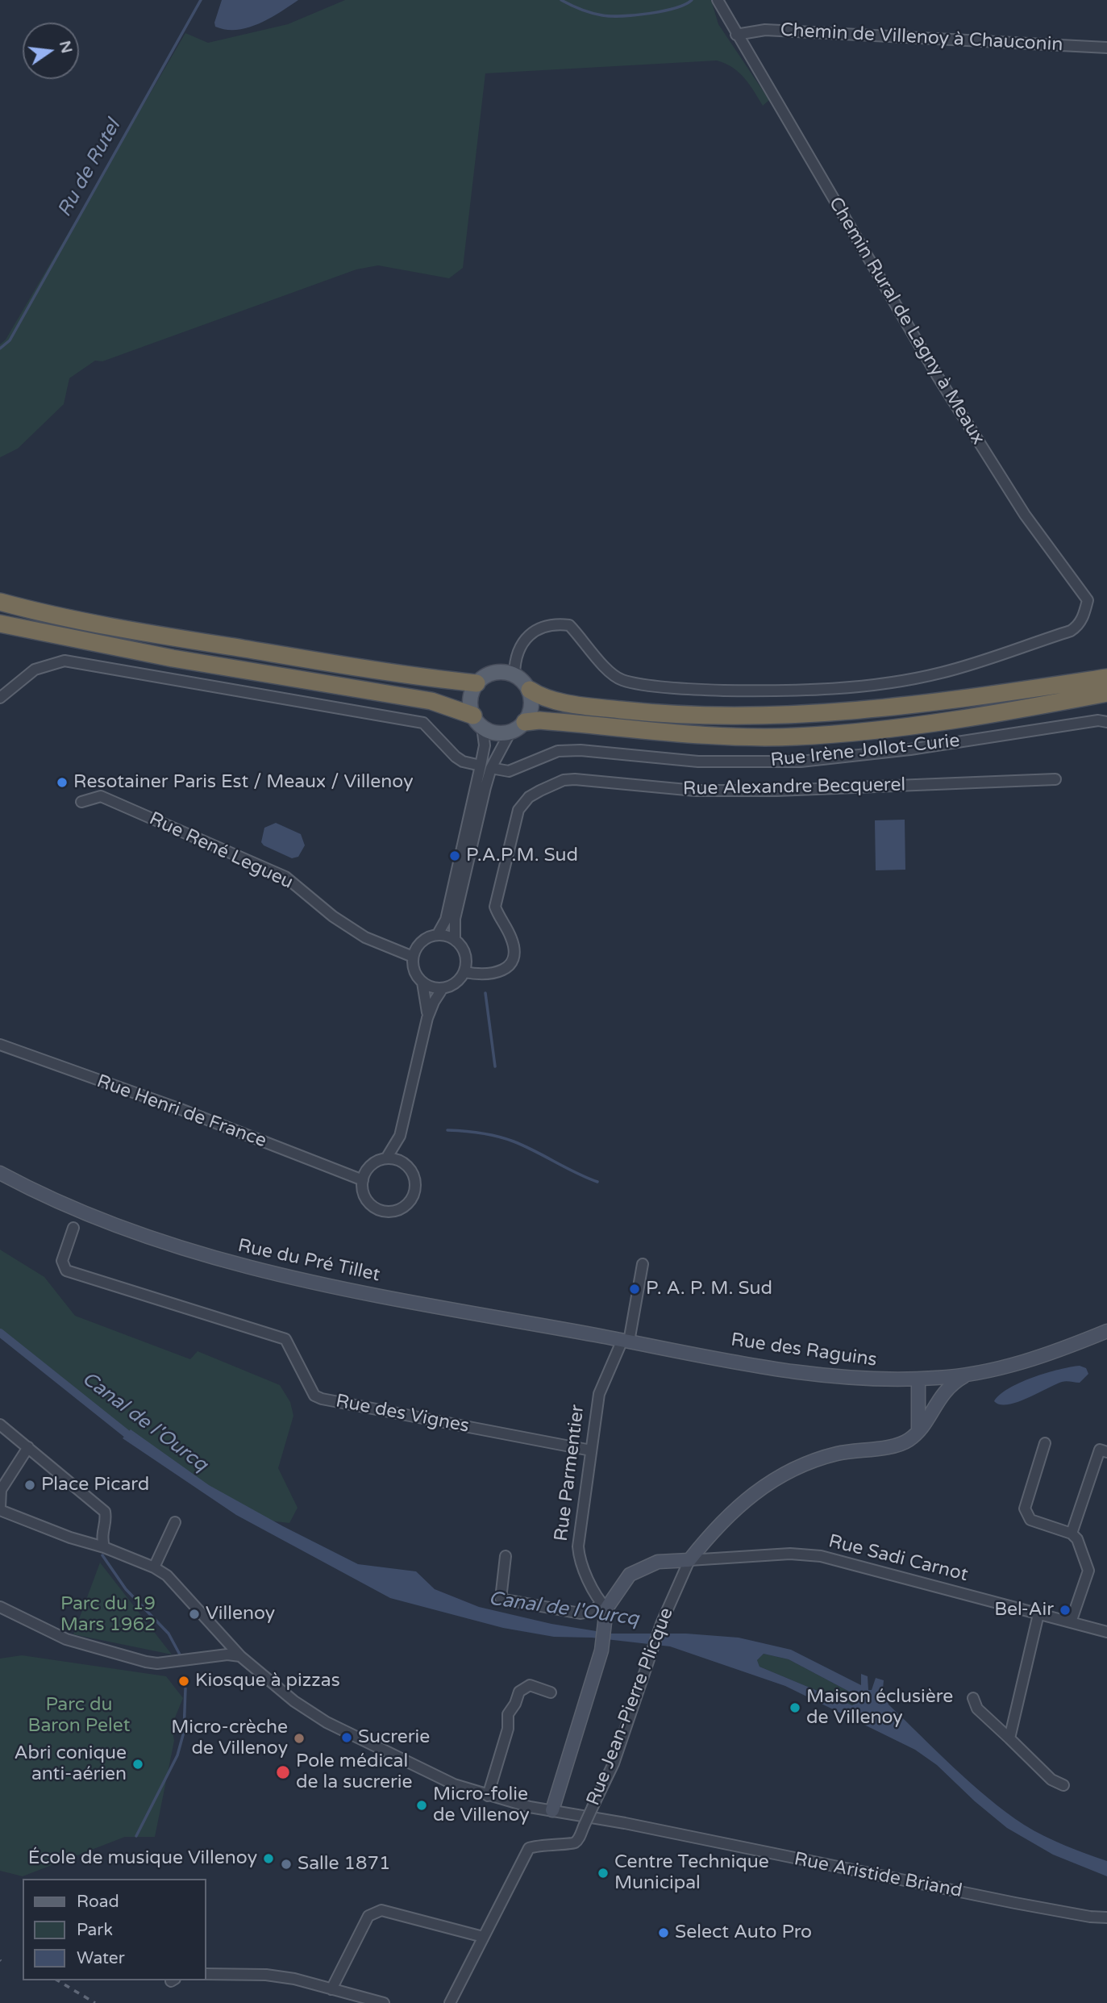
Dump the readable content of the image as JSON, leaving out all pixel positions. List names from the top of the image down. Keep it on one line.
{"streets":{"street":["Chemin de Villenoy à Chauconin","Chemin Rural de Lagny à Meaux","Rue Irène Jollot-Curie","Rue Alexandre Becquerel","Rue René Legueu","Rue Henri de France","Rue du Pré Tillet","Rue des Raguins","Rue des Vignes","Rue Parmentier","Rue Sadi Carnot","Rue Jean-Pierre Plicque","Rue Aristide Briand"]},"crossings":[["Chemin de Villenoy à Chauconin","Chemin Rural de Lagny à Meaux"],["Rue Alexandre Becquerel","Rue René Legueu"],["Rue du Pré Tillet","Rue des Raguins"],["Rue du Pré Tillet","Rue Parmentier"],["Rue des Raguins","Rue Parmentier"],["Rue des Vignes","Rue Parmentier"],["Rue Parmentier","Rue Sadi Carnot"],["Rue Parmentier","Rue Aristide Briand"],["Rue Sadi Carnot","Rue Jean-Pierre Plicque"]],"water":["Ru de Rutel","Canal de l'Ourcq"],"parks":["Parc du 19 Mars 1962","Parc du Baron Pelet"],"places":["Resotainer Paris Est / Meaux / Villenoy","P.A.P.M. Sud","P. A. P. M. Sud","Place Picard","Bel-Air","Villenoy","Kiosque à pizzas","Maison éclusière de Villenoy","Sucrerie","Micro-crèche de Villenoy","Abri conique anti-aérien","Pole médical de la sucrerie","Micro-folie de Villenoy","École de musique Villenoy","Salle 1871","Centre Technique Municipal","Select Auto Pro"],"legend":["Road","Park","Water"],"north":"right"}
